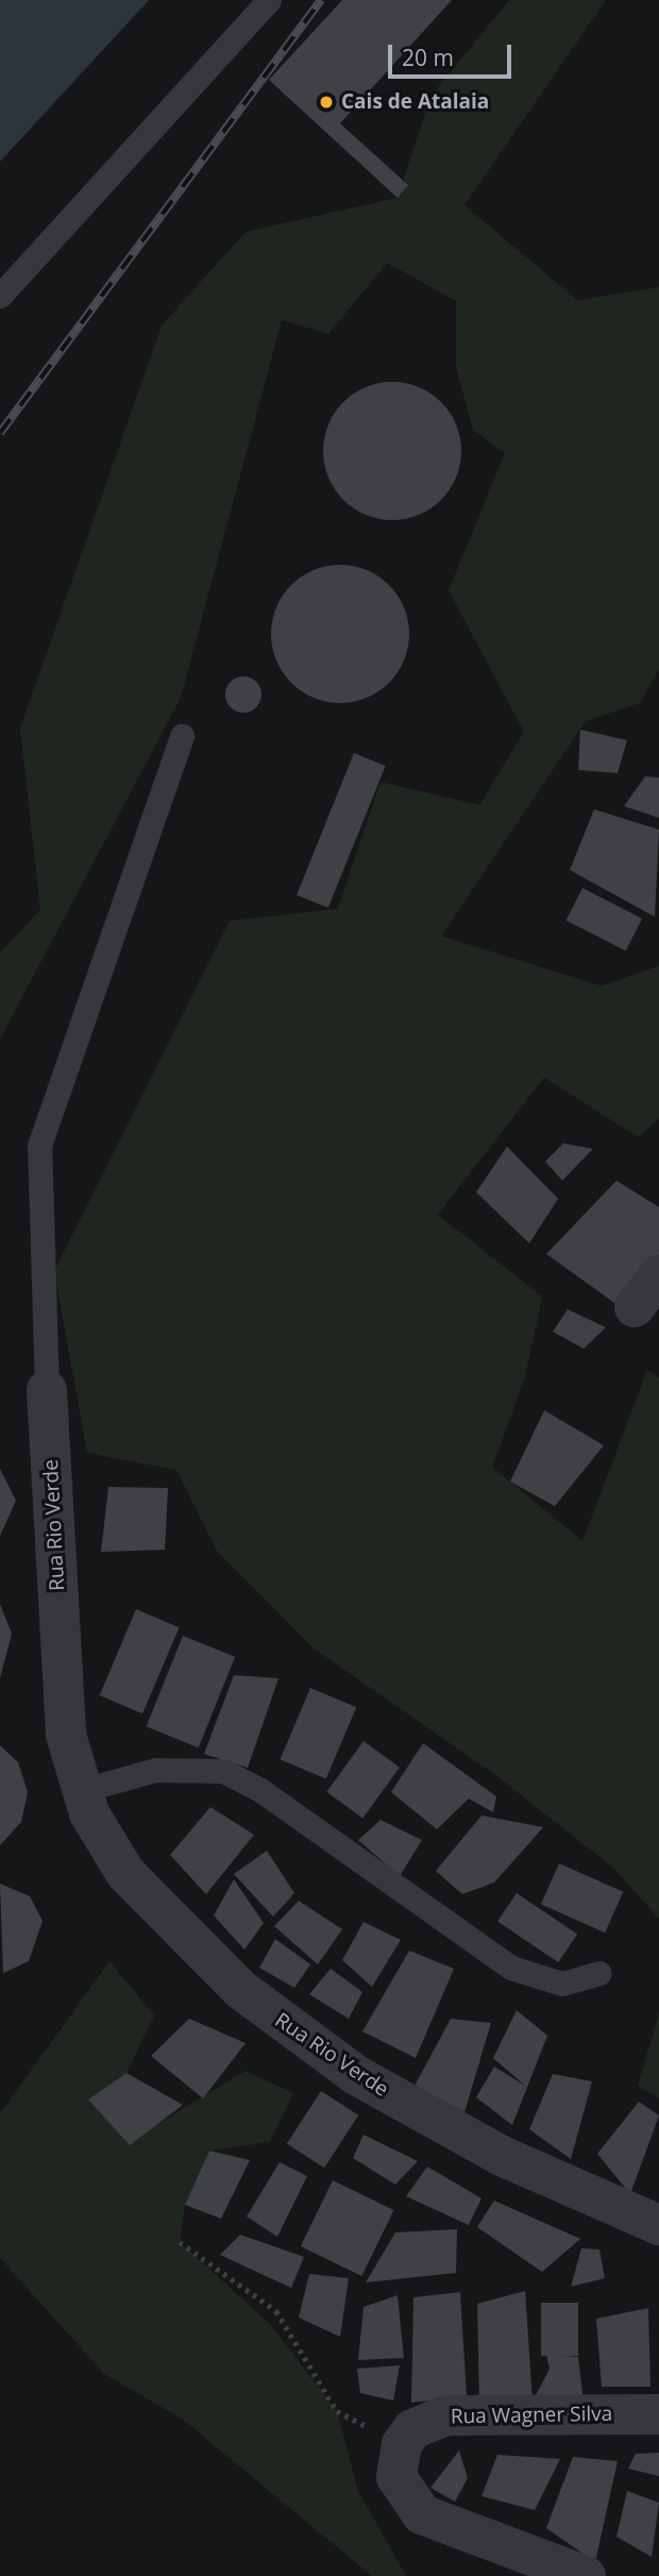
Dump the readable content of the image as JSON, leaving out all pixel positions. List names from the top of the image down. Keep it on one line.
{"streets":{"street":["Rua Rio Verde","Rua Wagner Silva"]},"places":["Cais de Atalaia"],"scale_bar":"20 m"}
